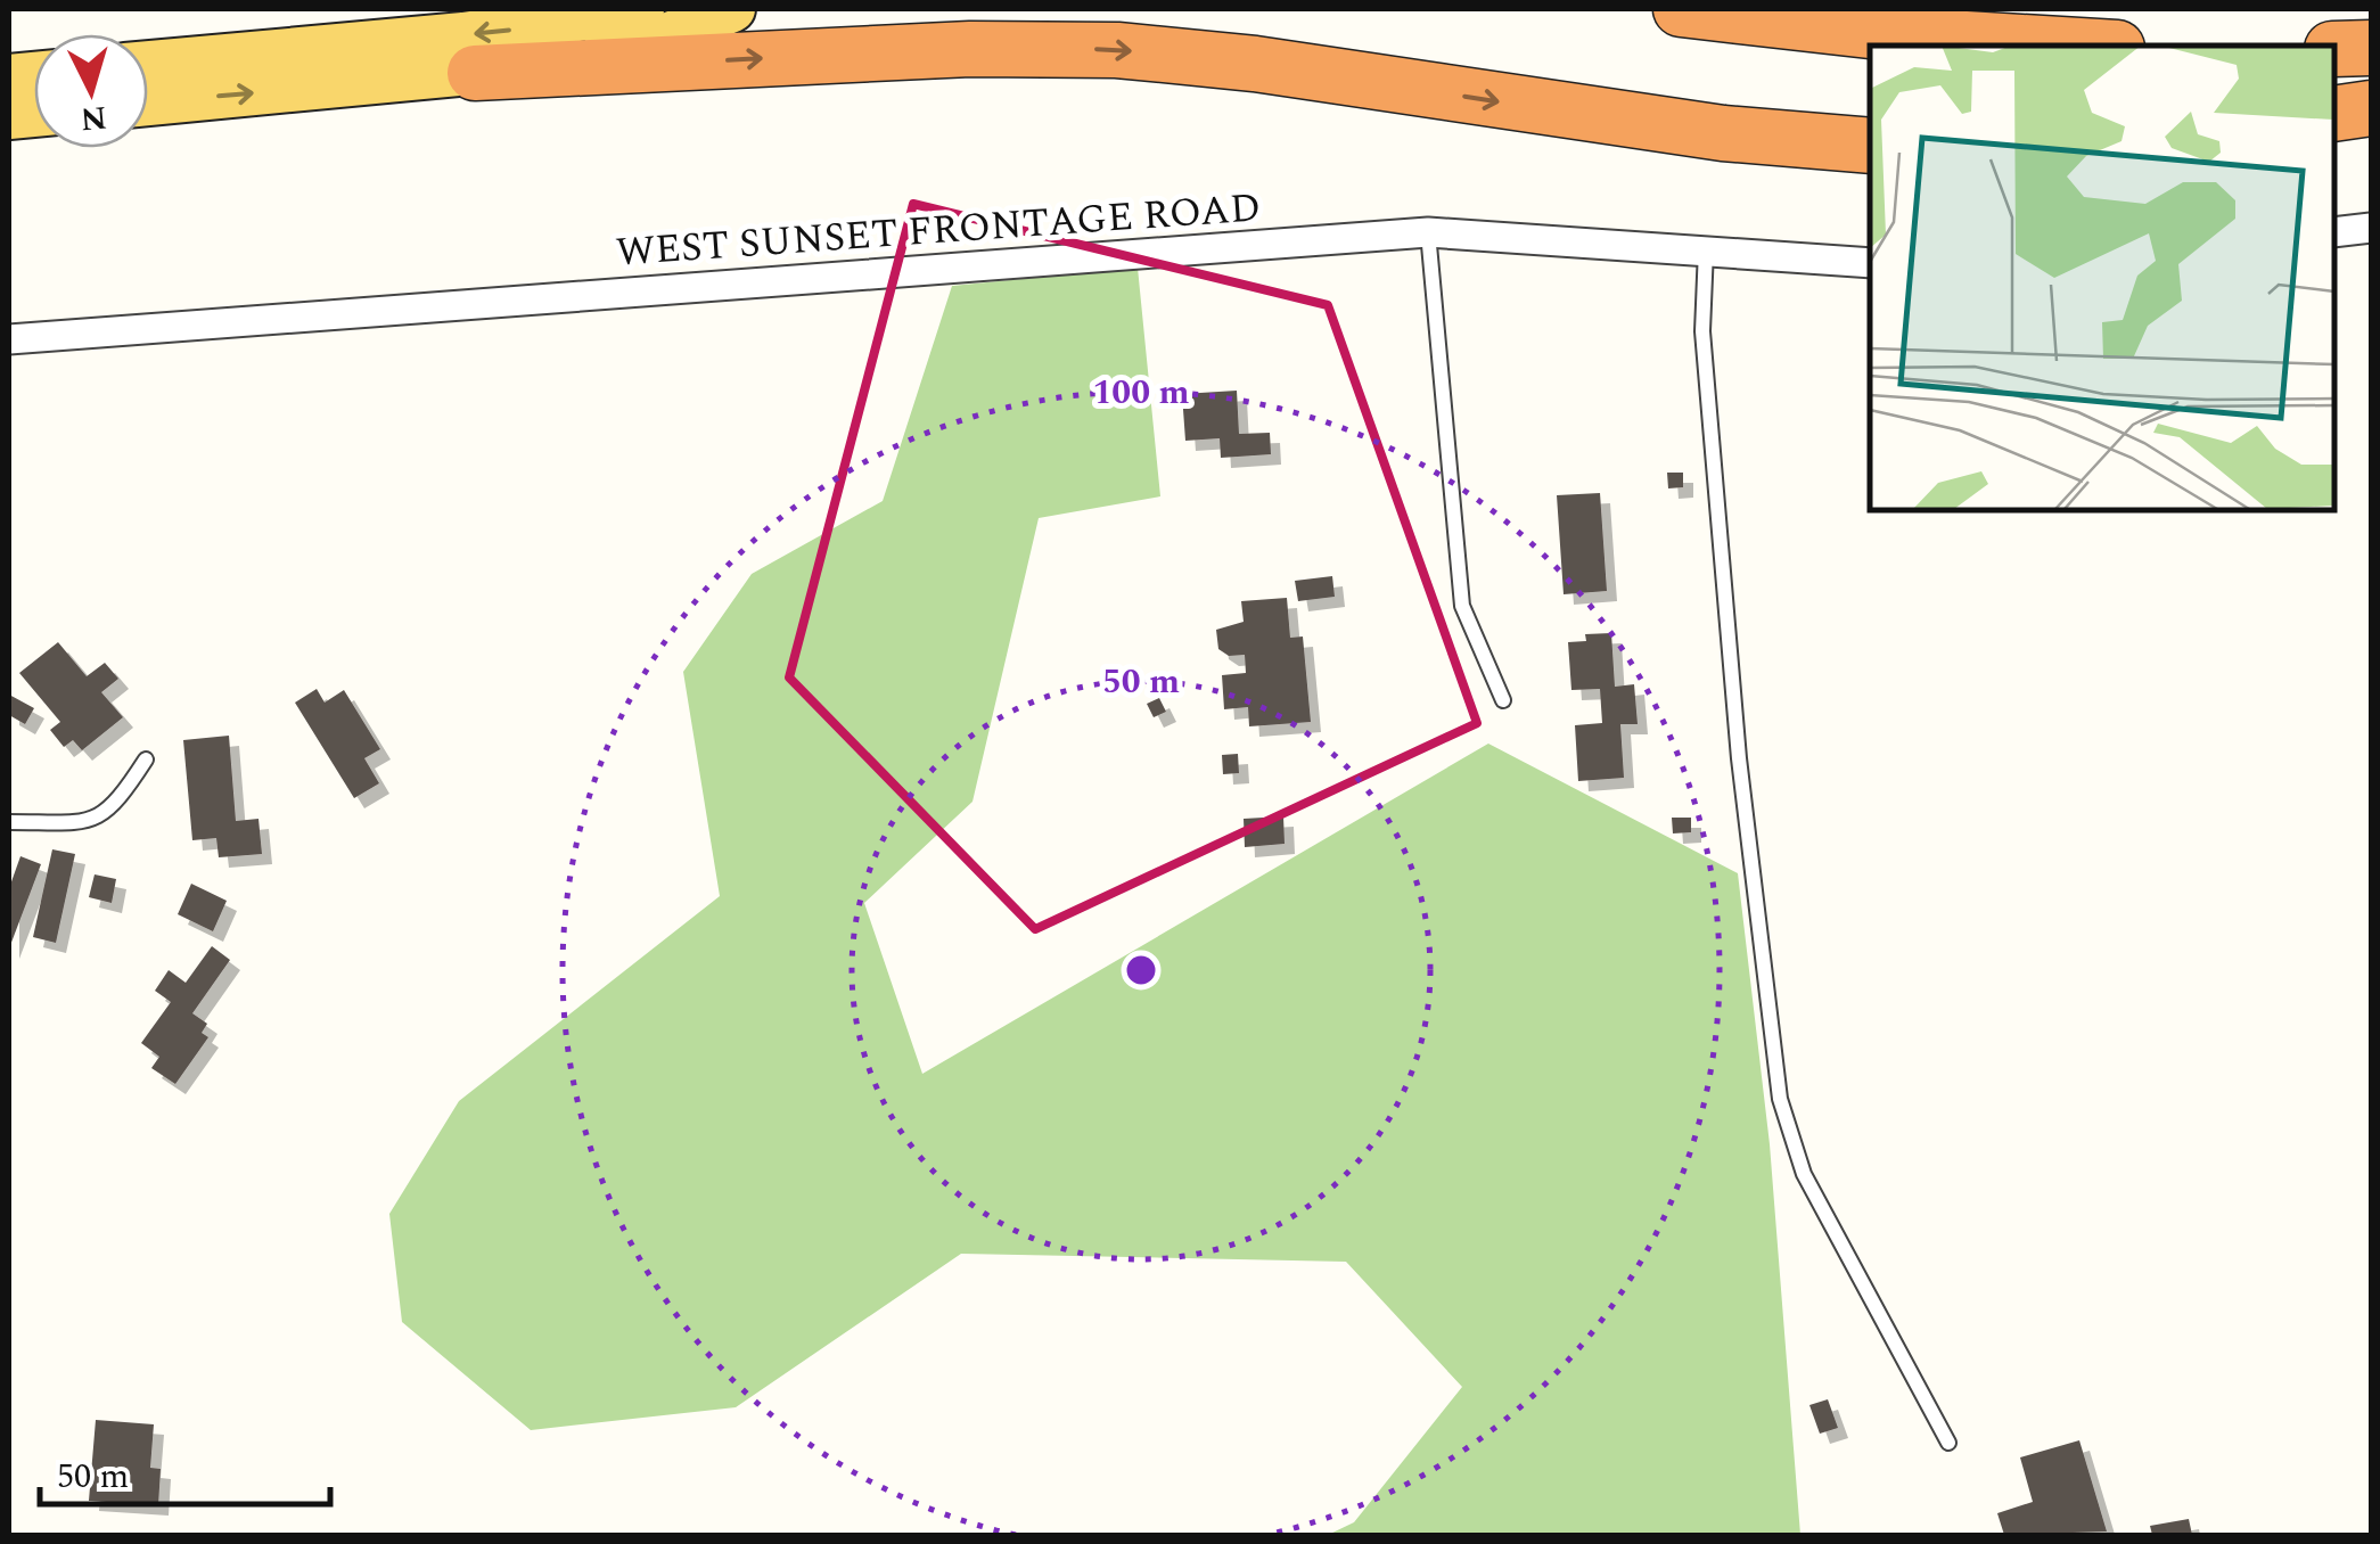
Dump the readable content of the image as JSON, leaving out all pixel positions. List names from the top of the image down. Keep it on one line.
{"streets":{"street":["WEST SUNSET FRONTAGE ROAD"]},"scale_bar":"50 m","north":"bottom","rings":["100 m","50 m"]}
